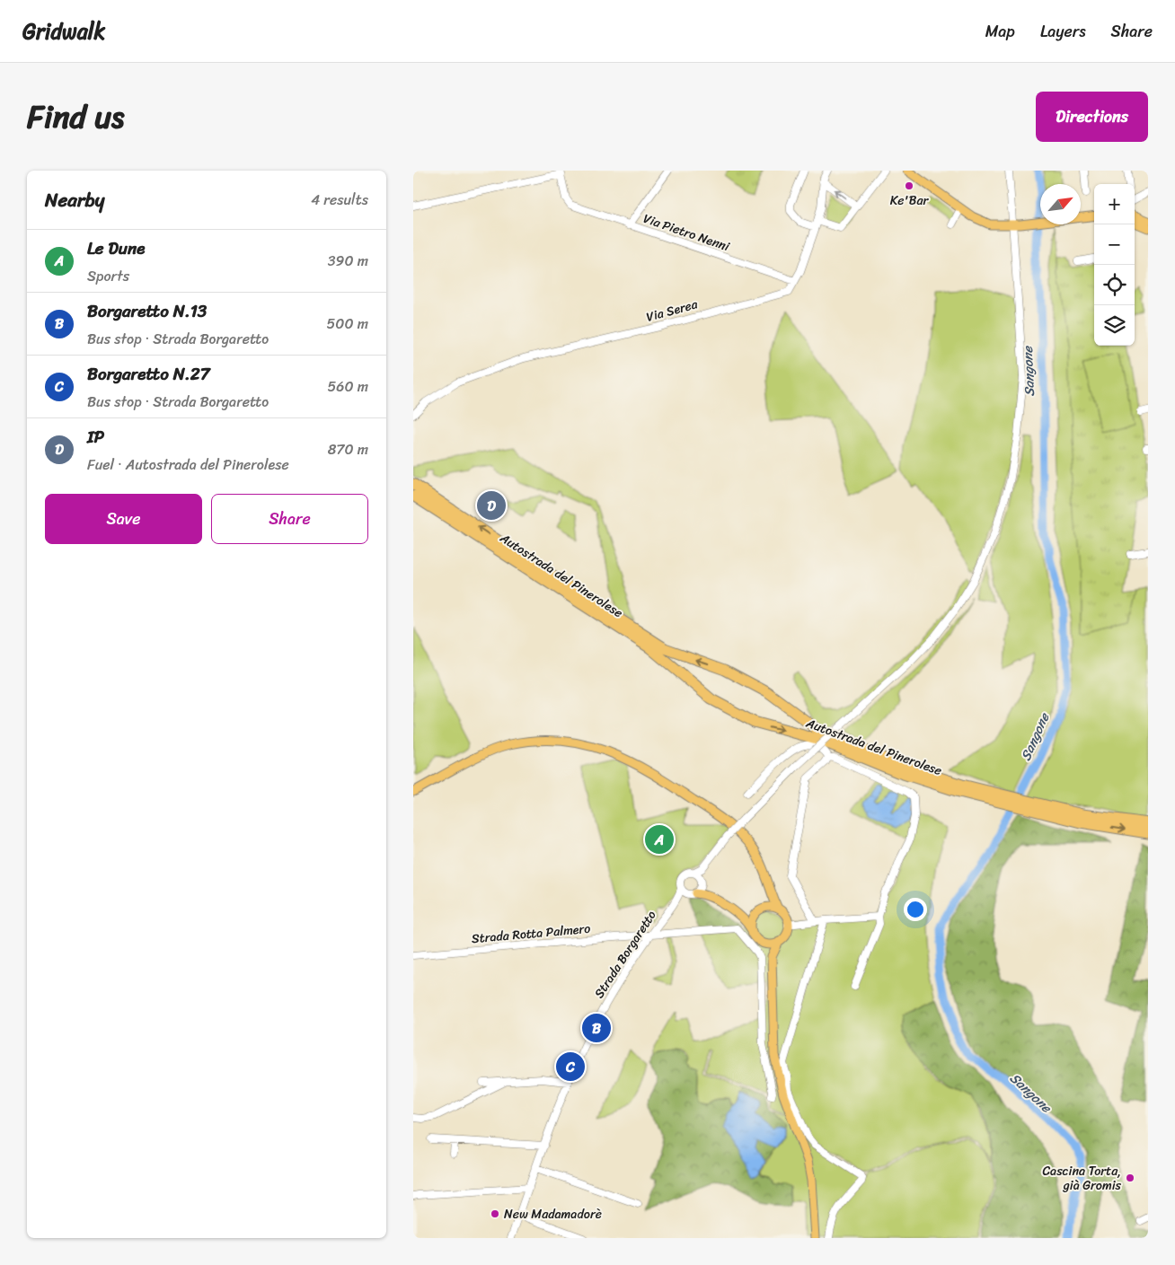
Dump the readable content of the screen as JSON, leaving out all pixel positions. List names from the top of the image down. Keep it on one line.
{"streets":{"highway":["Autostrada del Pinerolese"],"street":["Via Pietro Nenni","Via Serea","Strada Rotta Palmero","Strada Borgaretto"]},"crossings":[["Via Pietro Nenni","Via Serea"],["Strada Rotta Palmero","Strada Borgaretto"]],"water":["Sangone"],"places":["Ke'Bar","Cascina Torta, già Gromis","New Madamadorè"],"north":"top right","page":{"header":"Gridwalk","nav":["Map","Layers","Share"],"title":"Find us","buttons":["Directions",["Save","Share"]],"heading":["Nearby","4 results"],"map_buttons":["+","−"],"list":[{"mark":"A","name":"Le Dune","note":"Sports","value":"390 m"},{"mark":"B","name":"Borgaretto N.13","note":"Bus stop · Strada Borgaretto","value":"500 m"},{"mark":"C","name":"Borgaretto N.27","note":"Bus stop · Strada Borgaretto","value":"560 m"},{"mark":"D","name":"IP","note":"Fuel · Autostrada del Pinerolese","value":"870 m"}],"pins":["D","A","B","C"]}}
